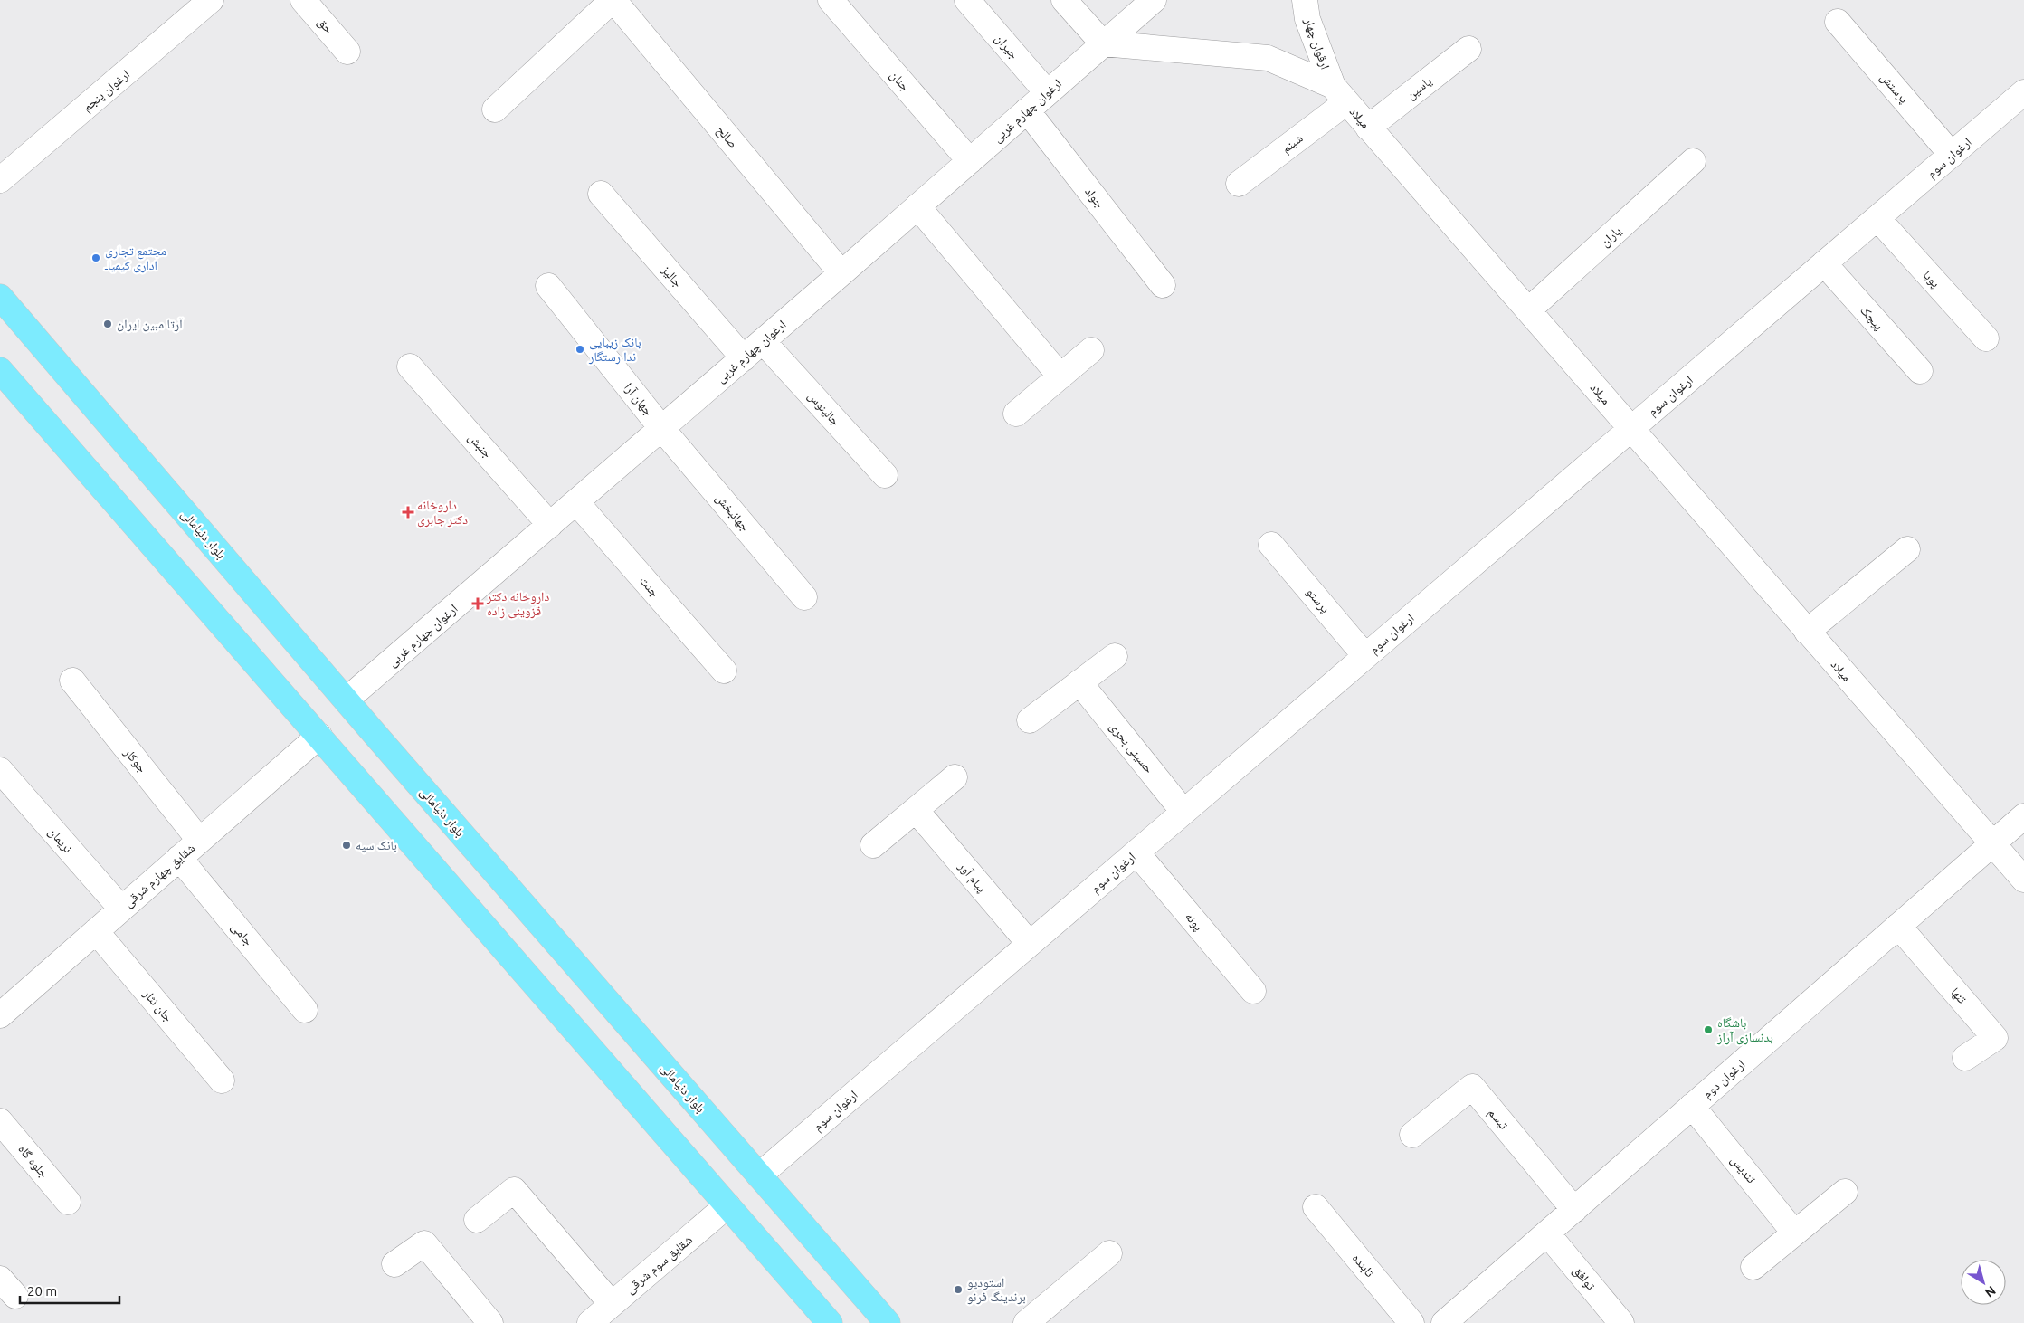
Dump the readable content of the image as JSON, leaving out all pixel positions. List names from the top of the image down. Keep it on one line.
{"streets":{"main road":["بلوار دنیامالی"],"street":["حق","ارقوان چهار","جیران","جنان","یاسین","پرستش","ارغوان پنجم","ارغوان چهارم غربی","میلاد","صالح","شبنم","ارغوان سوم","جواد","یاران","جالیز","پویا","پیچک","جهان آرا","جالینوس","جنبش","جهانبخش","جنت","پرستو","حسینی بحری","جوکار","نریمان","شقایق چهارم شرقی","پیام آور","پونه","جامی","تنها","جان نثار","ارغوان دوم","تبسم","جلوه گاه","تندیس","شقایق سوم شرقی","تابنده","توافق"]},"crossings":[["ارقوان چهار","میلاد"],["ارقوان چهار","شبنم"],["جیران","ارغوان چهارم غربی"],["جنان","ارغوان چهارم غربی"],["یاسین","میلاد"],["پرستش","ارغوان سوم"],["ارغوان چهارم غربی","میلاد"],["ارغوان چهارم غربی","صالح"],["ارغوان چهارم غربی","جواد"],["ارغوان چهارم غربی","جالیز"],["ارغوان چهارم غربی","جهان آرا"],["ارغوان چهارم غربی","جالینوس"],["ارغوان چهارم غربی","جنبش"],["ارغوان چهارم غربی","جهانبخش"],["ارغوان چهارم غربی","بلوار دنیامالی"],["ارغوان چهارم غربی","جنت"],["میلاد","شبنم"],["میلاد","ارغوان سوم"],["میلاد","یاران"],["میلاد","ارغوان دوم"],["ارغوان سوم","پویا"],["ارغوان سوم","پیچک"],["ارغوان سوم","بلوار دنیامالی"],["ارغوان سوم","پرستو"],["ارغوان سوم","حسینی بحری"],["ارغوان سوم","پیام آور"],["ارغوان سوم","پونه"],["جهان آرا","جهانبخش"],["جوکار","شقایق چهارم شرقی"],["نریمان","شقایق چهارم شرقی"],["شقایق چهارم شرقی","جامی"],["شقایق چهارم شرقی","جان نثار"],["تنها","ارغوان دوم"],["ارغوان دوم","تبسم"],["ارغوان دوم","تندیس"],["ارغوان دوم","توافق"]],"places":{"other":["مجتمع تجاری اداری کیمیاـ","آرتا مبین ایران","بانک زیبایی ندا رستگار","بانک سپه","باشگاه بدنسازی آراز","استودیو برندینگ فرنو"],"health":["داروخانه دکتر جابری","داروخانه دکتر قزوینی زاده"]},"scale_bar":"20 m","north":"bottom right"}
